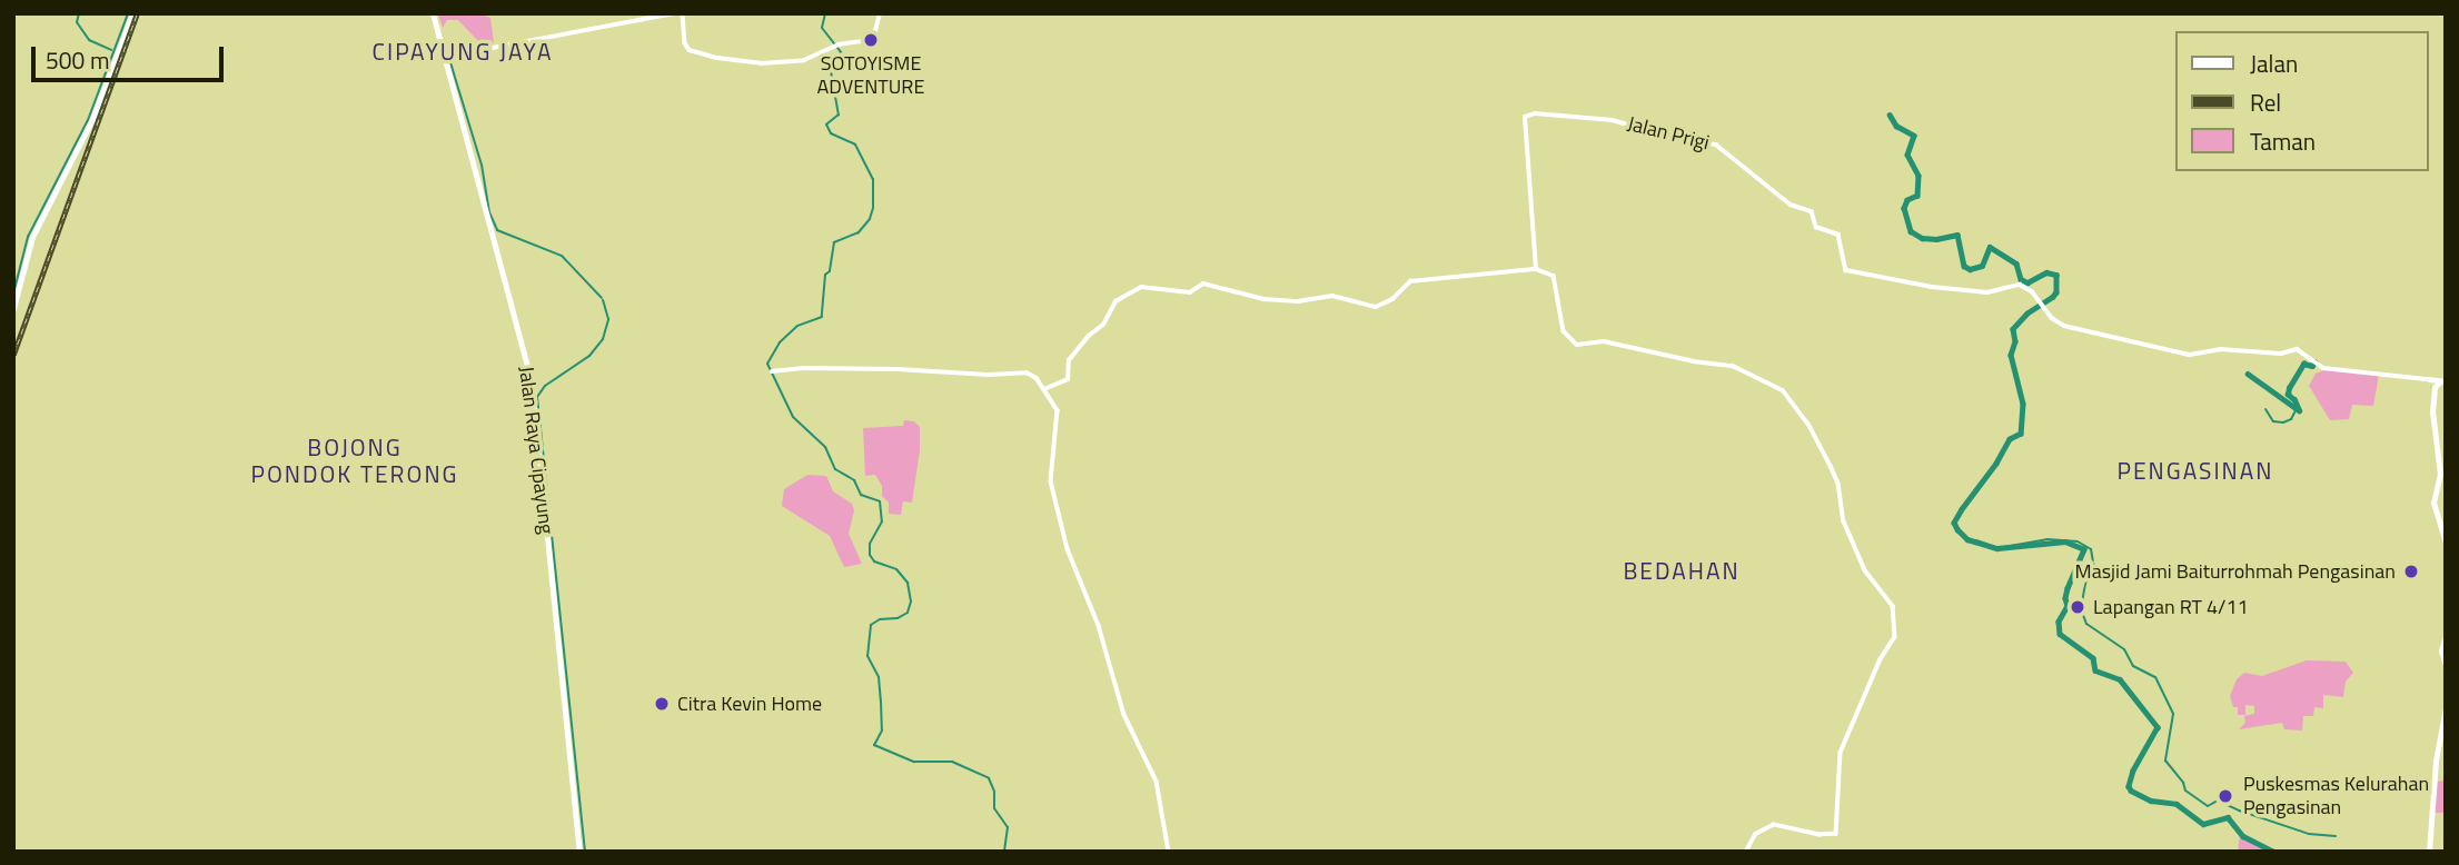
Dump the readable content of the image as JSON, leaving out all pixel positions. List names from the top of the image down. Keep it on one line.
{"streets":{"main road":["Jalan Raya Cipayung"],"street":["Jalan Prigi"]},"districts":["CIPAYUNG JAYA","BOJONG PONDOK TERONG","PENGASINAN","BEDAHAN"],"places":["SOTOYISME ADVENTURE","Masjid Jami Baiturrohmah Pengasinan","Lapangan RT 4/11","Citra Kevin Home","Puskesmas Kelurahan Pengasinan"],"legend":["Jalan","Rel","Taman"],"scale_bar":"500 m"}
